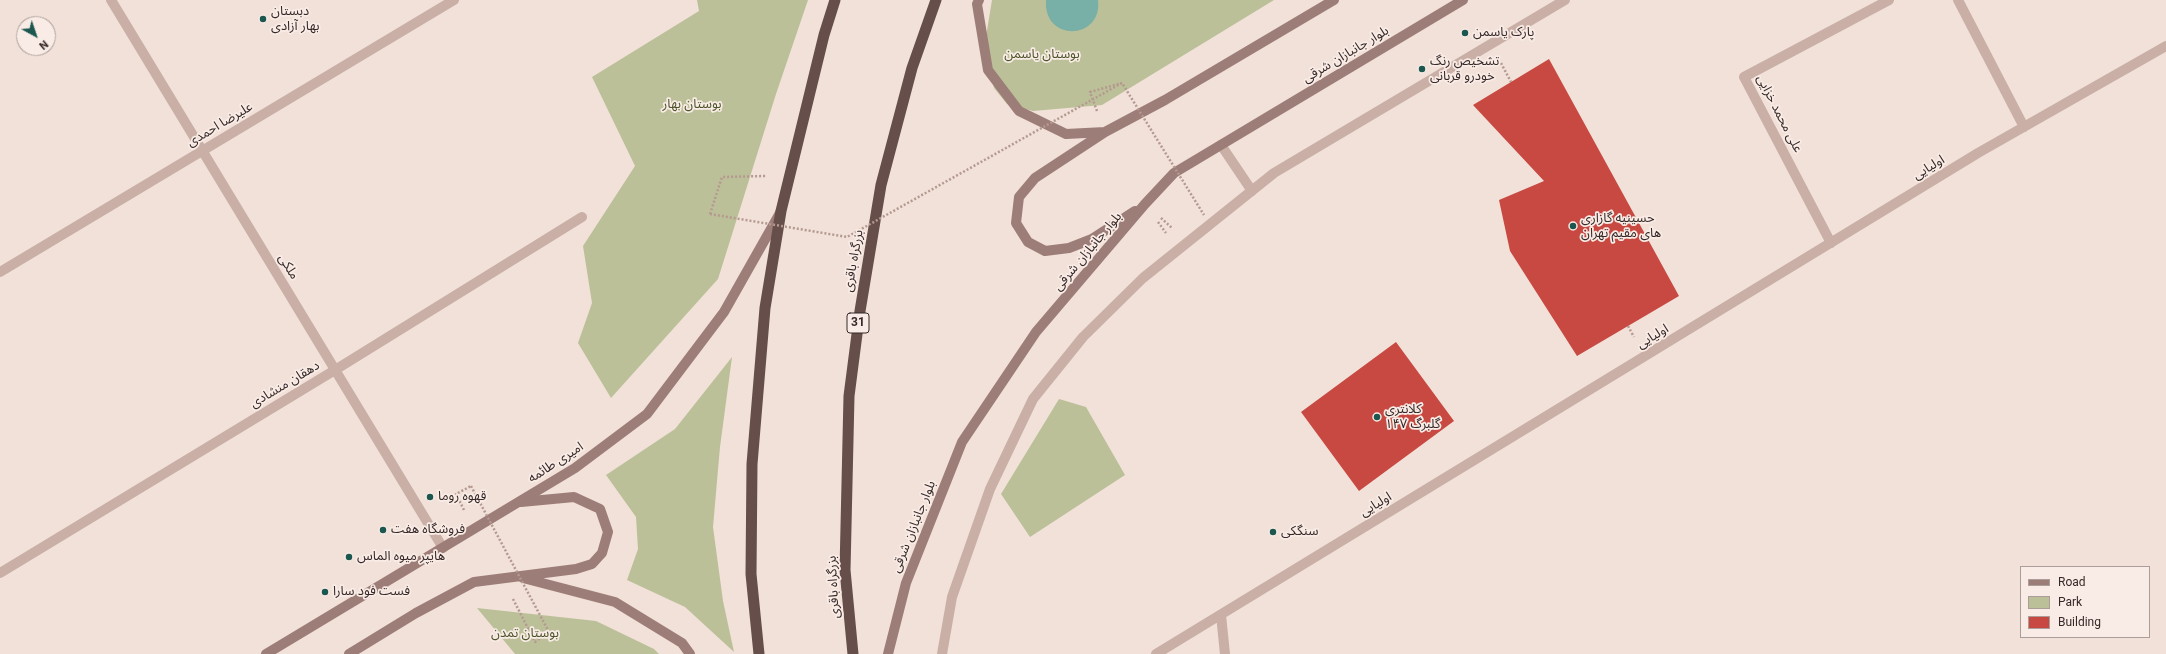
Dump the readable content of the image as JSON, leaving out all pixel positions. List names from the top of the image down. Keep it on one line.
{"streets":{"highway":["بزرگراه باقری","31"],"main road":["بلوار جانبازان شرقی","امیری طائمه"],"street":["علی محمد خزایی","علیرضا احمدی","اولیایی","ملکی","دهقان منشادی"]},"crossings":[["علی محمد خزایی","اولیایی"],["علیرضا احمدی","ملکی"],["ملکی","دهقان منشادی"],["ملکی","امیری طائمه"]],"parks":["بوستان یاسمن","بوستان بهار","بوستان تمدن"],"places":["دبستان بهار آزادی","پارک یاسمن","تشخیص رنگ خودرو قربانی","حسینیه گازاری های مقیم تهران","کلانتری ۱۴۷ گلبرگ","قهوه روما","فروشگاه هفت","سنگکی","هایپر میوه الماس","فست فود سارا"],"legend":["Road","Park","Building"],"north":"bottom right"}
